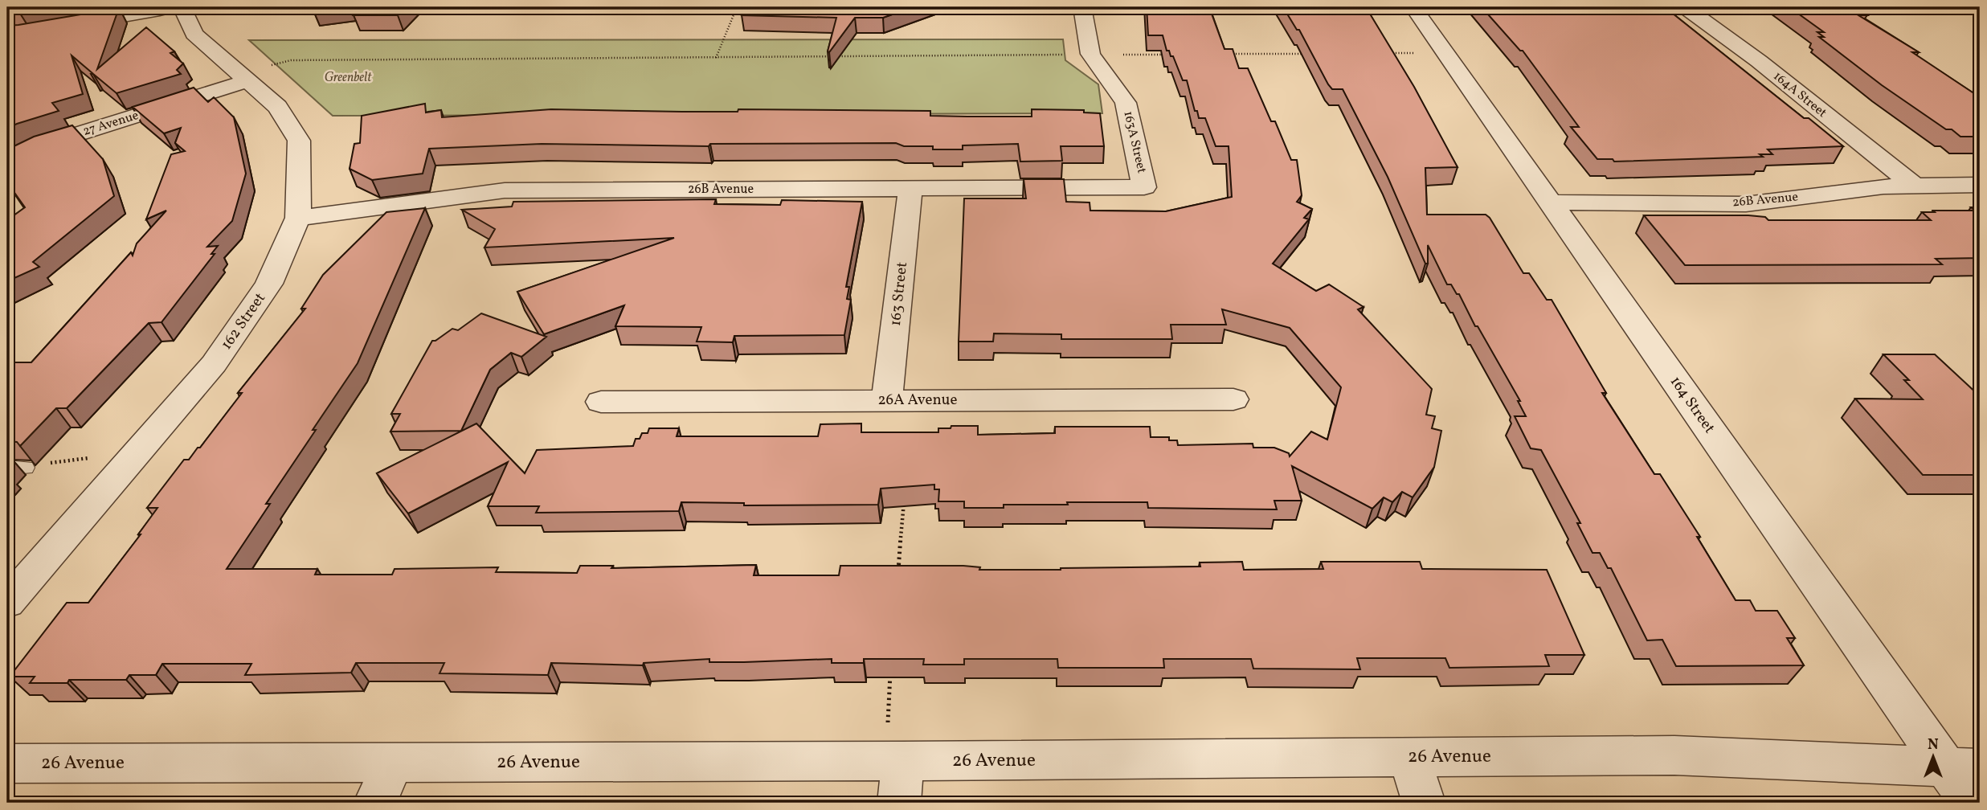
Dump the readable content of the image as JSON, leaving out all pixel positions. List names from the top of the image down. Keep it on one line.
{"streets":{"street":["164A Street","27 Avenue","163A Street","26B Avenue","163 Street","162 Street","26A Avenue","164 Street","26 Avenue"]},"crossings":[["164A Street","26B Avenue"],["27 Avenue","162 Street"],["163A Street","26B Avenue"],["26B Avenue","163 Street"],["26B Avenue","162 Street"],["26B Avenue","164 Street"],["163 Street","26A Avenue"],["164 Street","26 Avenue"]],"parks":["Greenbelt"],"north":"top"}
